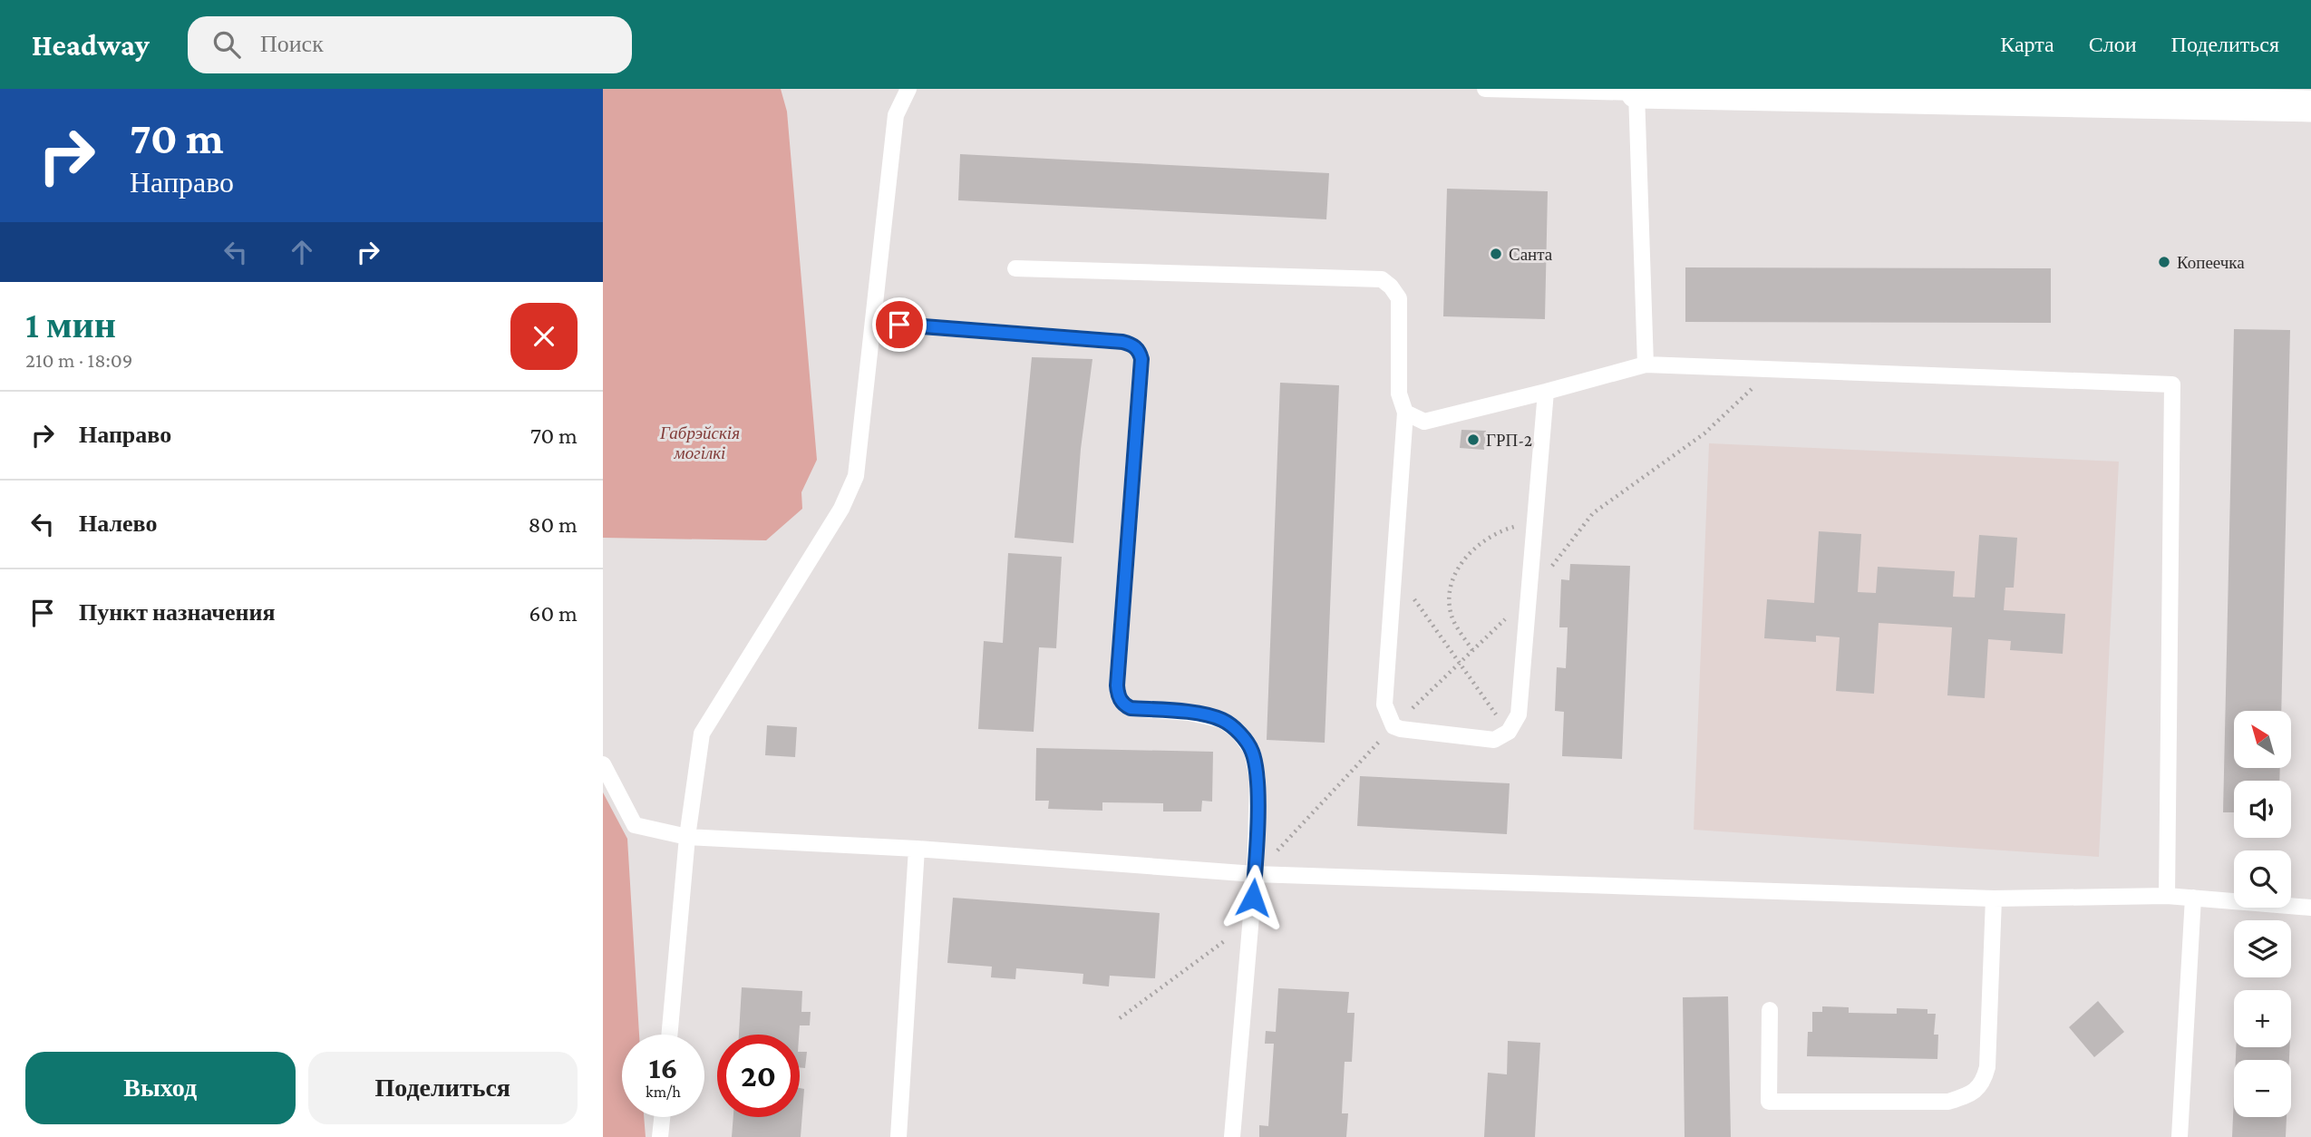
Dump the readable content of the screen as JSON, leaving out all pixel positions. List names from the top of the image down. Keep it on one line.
{"parks":["Габрэйскія могілкі"],"places":["Санта","Копеечка","ГРП-2"],"north":"top left","page":{"header":"Headway","search":"Поиск","nav":["Карта","Слои","Поделиться"],"turn":["70 m","Направо"],"heading":["1 мин","210 m · 18:09"],"list":[{"name":"Направо","value":"70 m"},{"name":"Налево","value":"80 m"},{"name":"Пункт назначения","value":"60 m"}],"map_buttons":["+","−"],"speed":"16 km/h","limit":"20","buttons":["Выход","Поделиться"]}}
